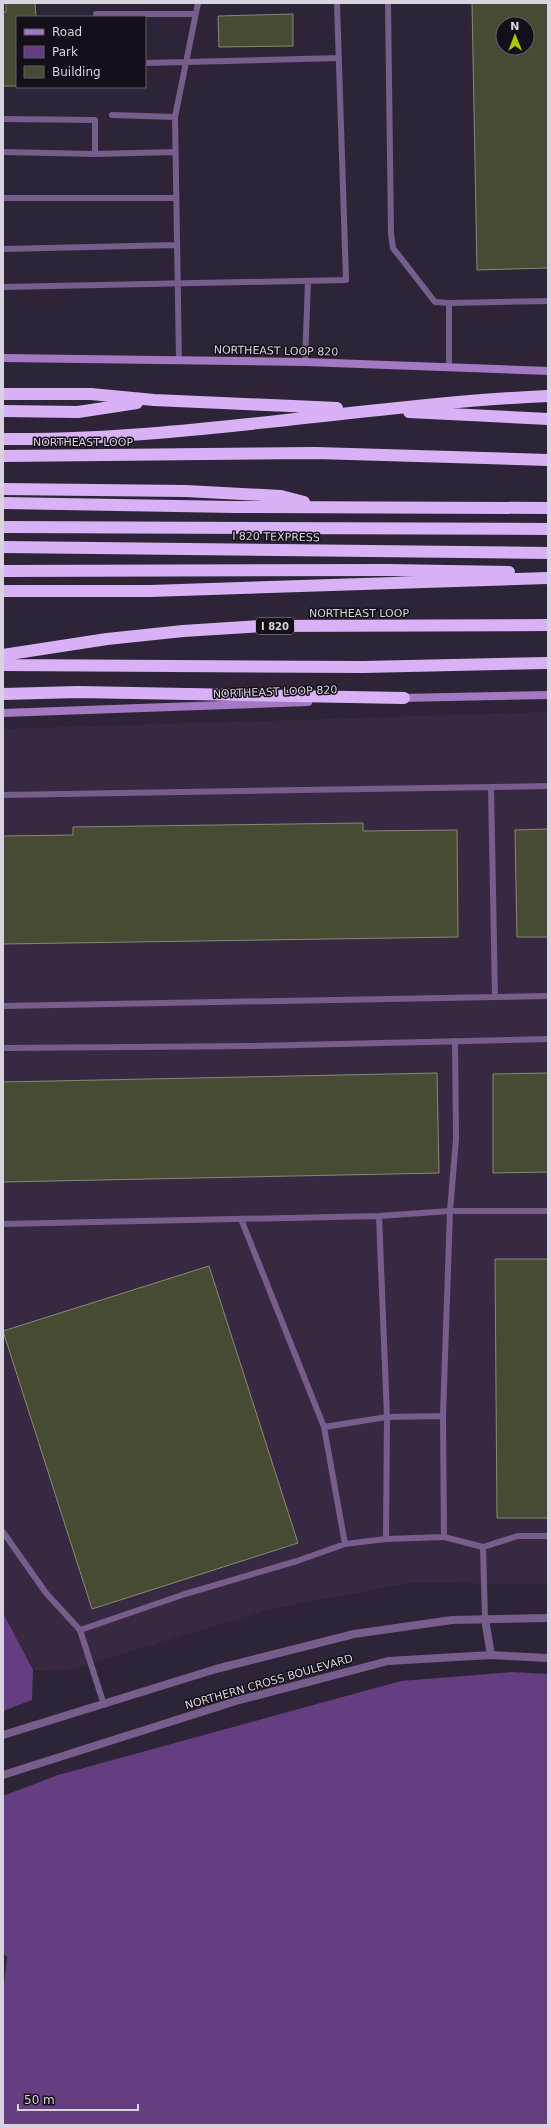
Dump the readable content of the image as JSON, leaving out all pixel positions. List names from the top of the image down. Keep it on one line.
{"streets":{"highway":["NORTHEAST LOOP","I 820 TEXPRESS","I 820"],"main road":["NORTHEAST LOOP 820"],"street":["NORTHERN CROSS BOULEVARD"]},"legend":["Road","Park","Building"],"scale_bar":"50 m","north":"top"}
